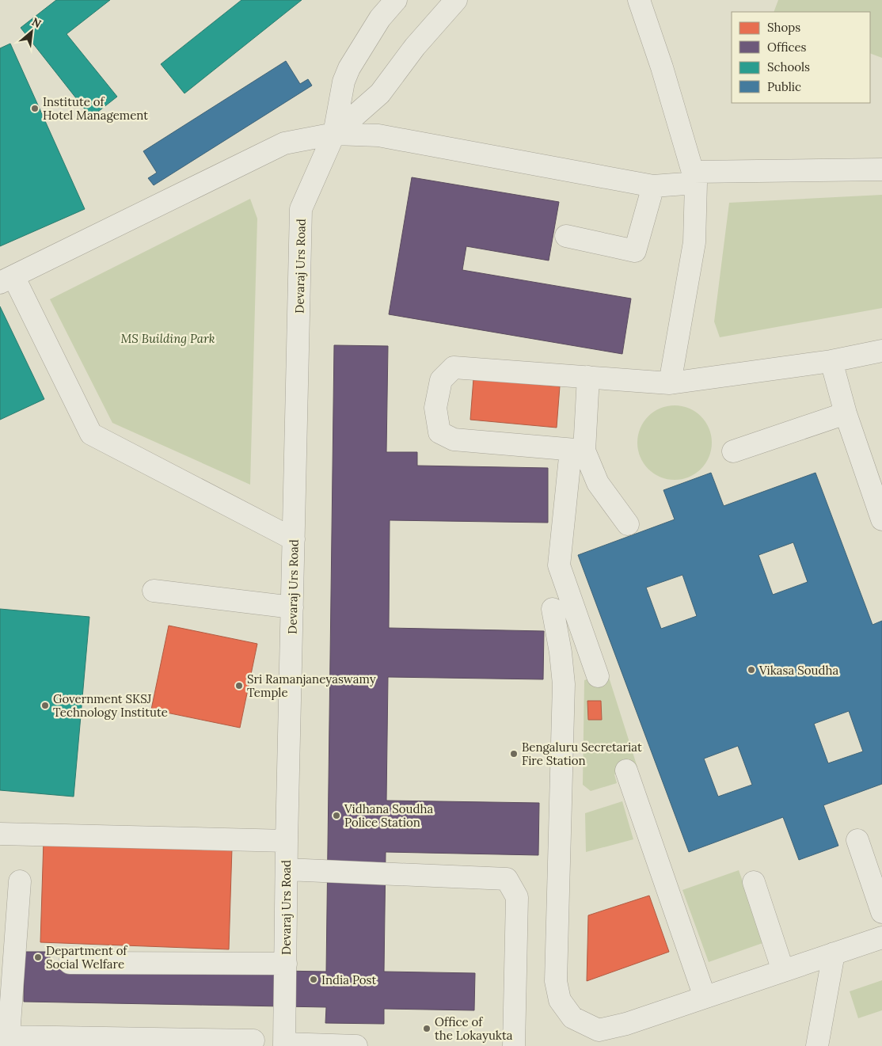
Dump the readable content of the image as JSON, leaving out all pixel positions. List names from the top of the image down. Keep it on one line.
{"streets":{"street":["Devaraj Urs Road"]},"parks":["MS Building Park"],"places":["Institute of Hotel Management","Vikasa Soudha","Sri Ramanjaneyaswamy Temple","Government SKSJ Technology Institute","Bengaluru Secretariat Fire Station","Vidhana Soudha Police Station","Department of Social Welfare","India Post","Office of the Lokayukta"],"legend":["Shops","Offices","Schools","Public"],"north":"top right"}
